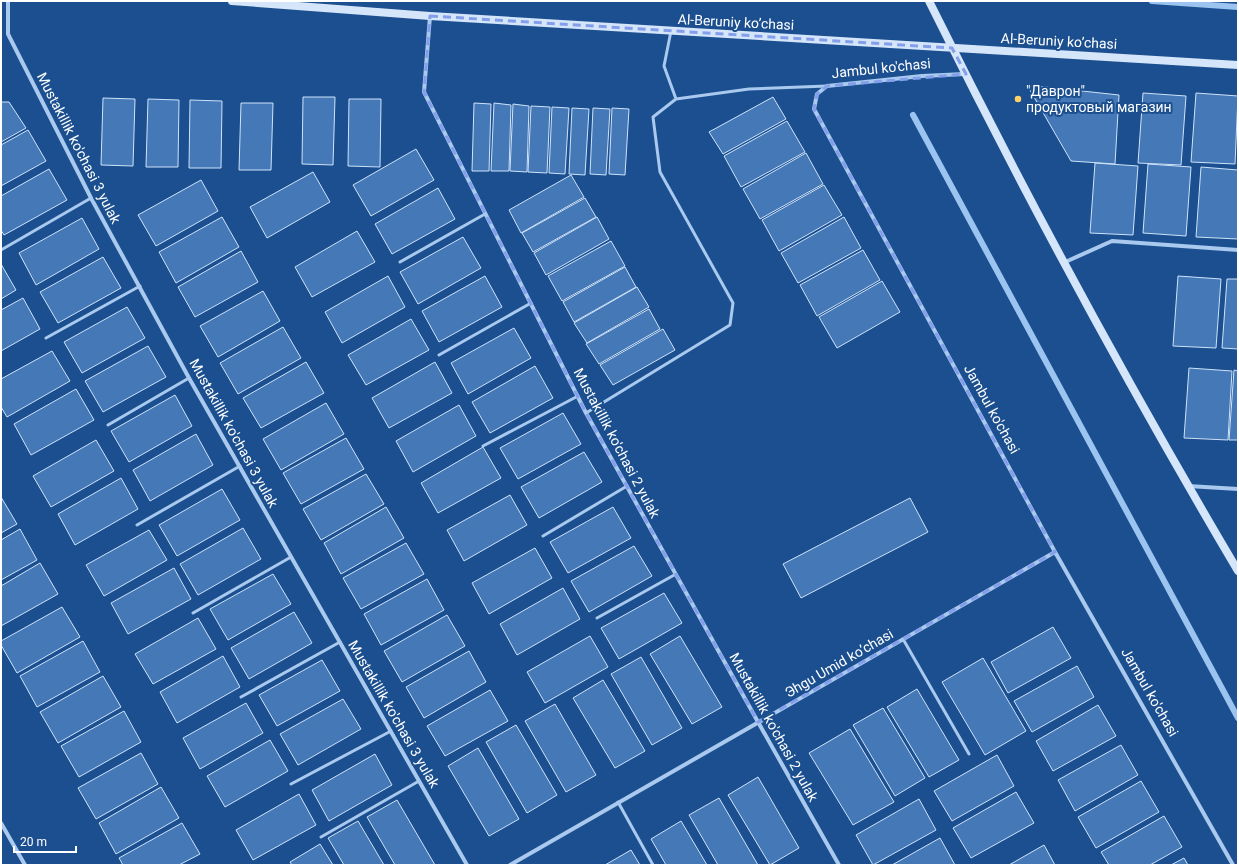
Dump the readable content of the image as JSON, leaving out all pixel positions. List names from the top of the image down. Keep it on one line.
{"streets":{"main road":["Al-Beruniy ko’chasi"],"street":["Jambul ko'chasi","Mustakillik ko'chasi 3 yulak","Mustakillik ko'chasi 2 yulak","Эhgu Umid ko’chasi"]},"crossings":[["Al-Beruniy ko’chasi","Mustakillik ko'chasi 2 yulak"],["Jambul ko'chasi","Эhgu Umid ko’chasi"],["Mustakillik ko'chasi 2 yulak","Эhgu Umid ko’chasi"]],"places":["\"Даврон\" продуктовый магазин"],"scale_bar":"20 m"}
